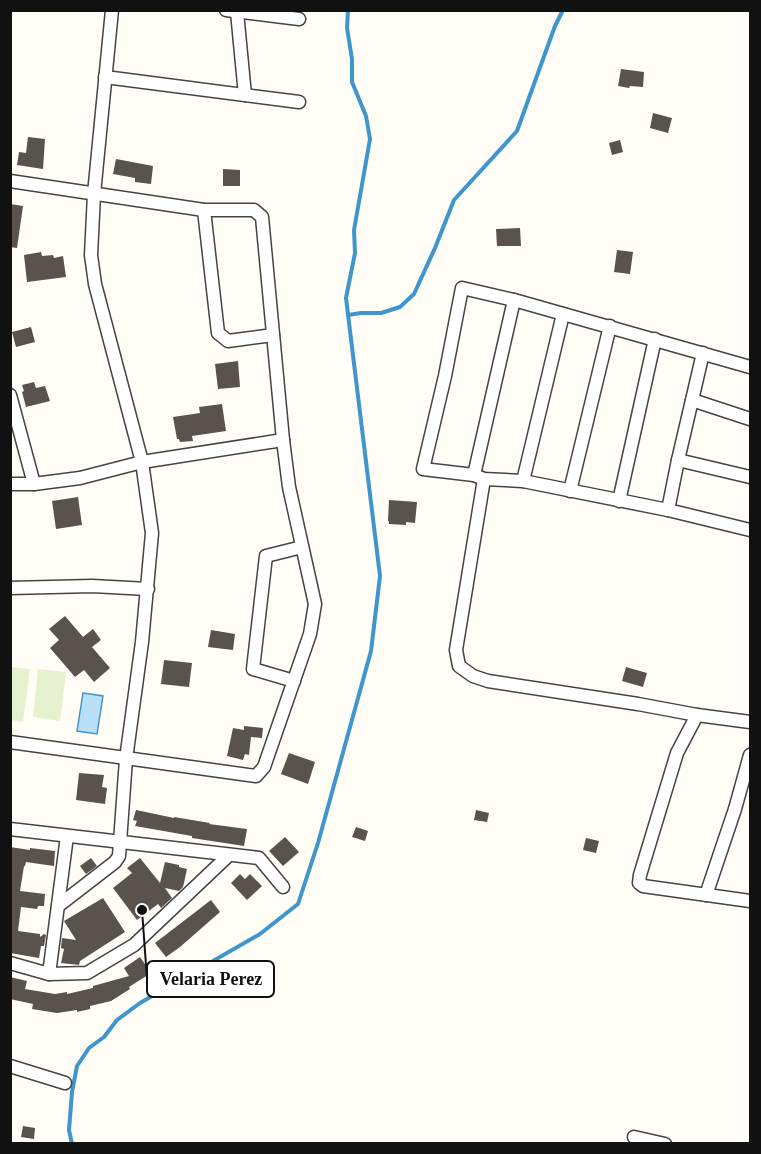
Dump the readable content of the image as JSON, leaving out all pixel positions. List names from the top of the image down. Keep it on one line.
{"places":["Velaria Perez"]}
